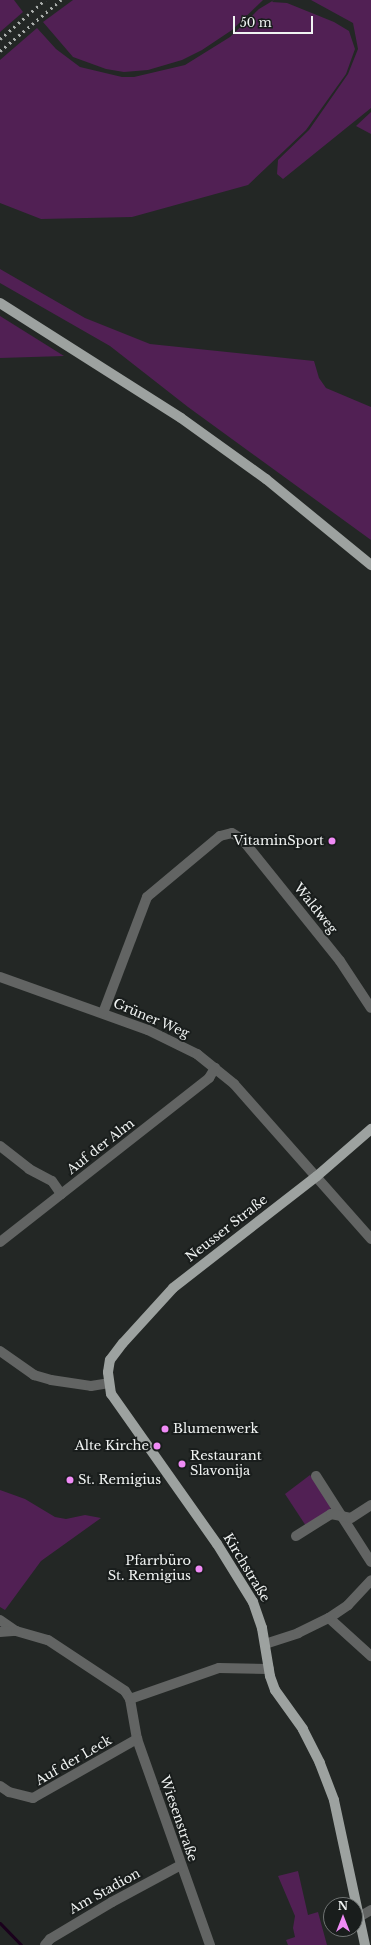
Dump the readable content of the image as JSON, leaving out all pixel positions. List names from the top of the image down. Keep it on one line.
{"streets":{"main road":["Neusser Straße","Kirchstraße"],"street":["Waldweg","Grüner Weg","Auf der Alm","Auf der Leck","Wiesenstraße","Am Stadion"]},"crossings":[["Waldweg","Grüner Weg"],["Grüner Weg","Auf der Alm"],["Grüner Weg","Neusser Straße"],["Neusser Straße","Kirchstraße"],["Auf der Leck","Wiesenstraße"],["Wiesenstraße","Am Stadion"]],"places":["VitaminSport","Blumenwerk","Alte Kirche","Restaurant Slavonija","St. Remigius","Pfarrbüro St. Remigius"],"scale_bar":"50 m","north":"top"}
